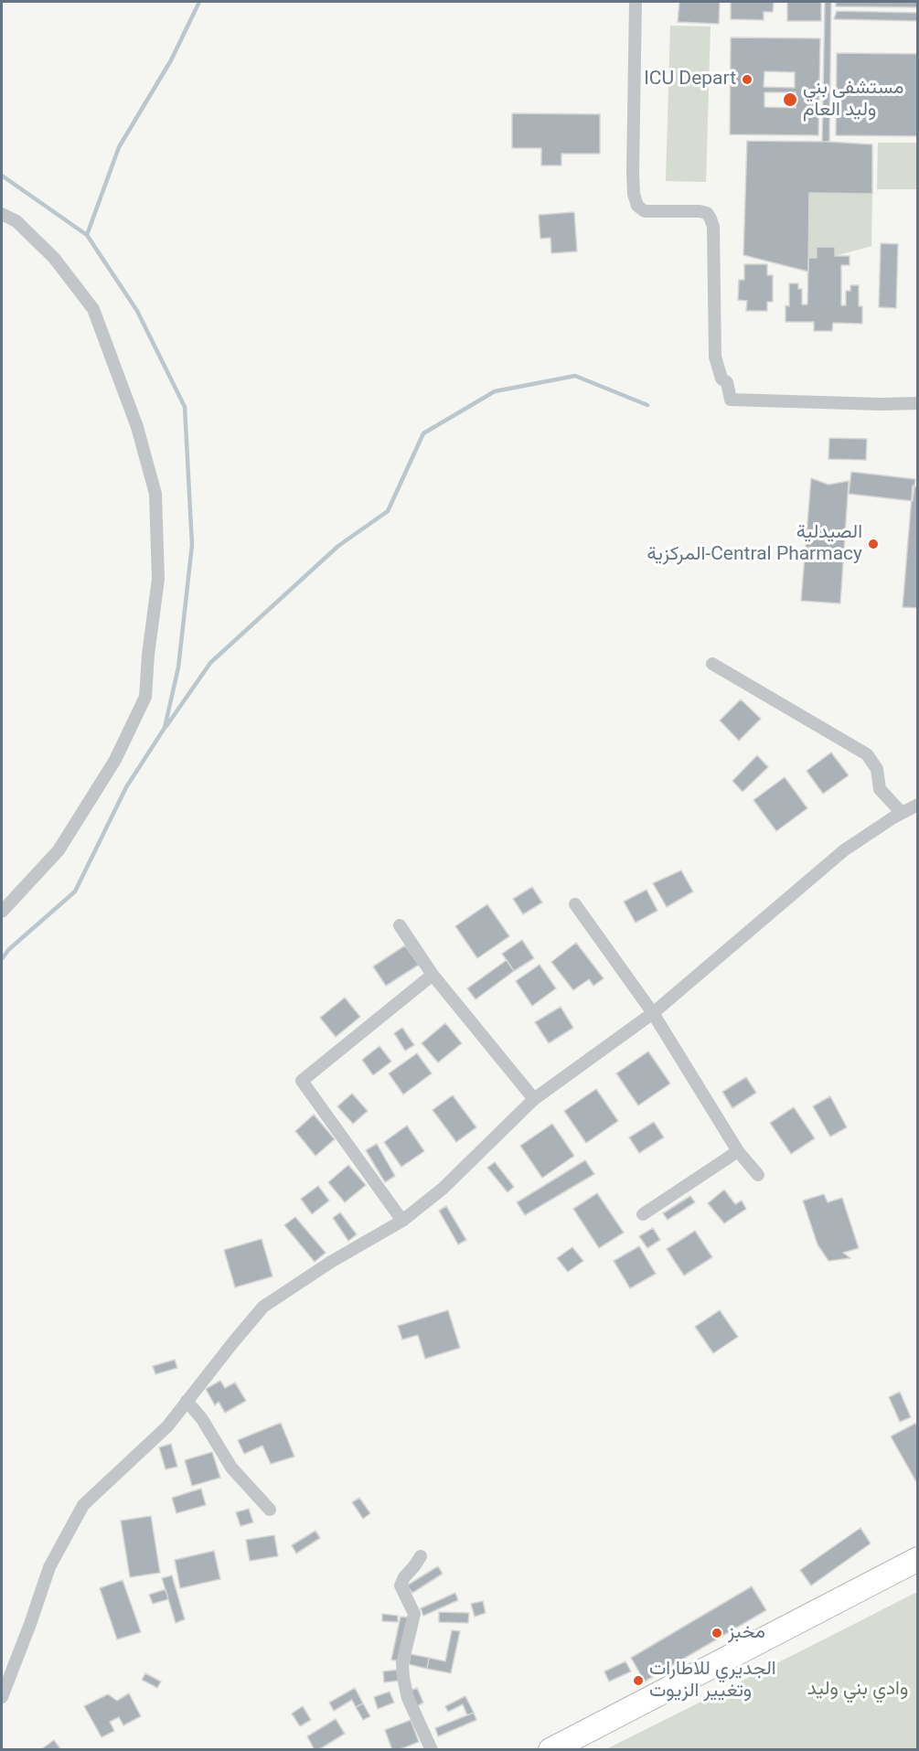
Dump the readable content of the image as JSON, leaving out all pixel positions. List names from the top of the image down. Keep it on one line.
{"parks":["وادي بني وليد"],"places":["ICU Depart","مستشفى بني وليد العام","الصيدلية المركزية-Central Pharmacy","مخبز","الجديري للاطارات وتغيير الزيوت"]}
